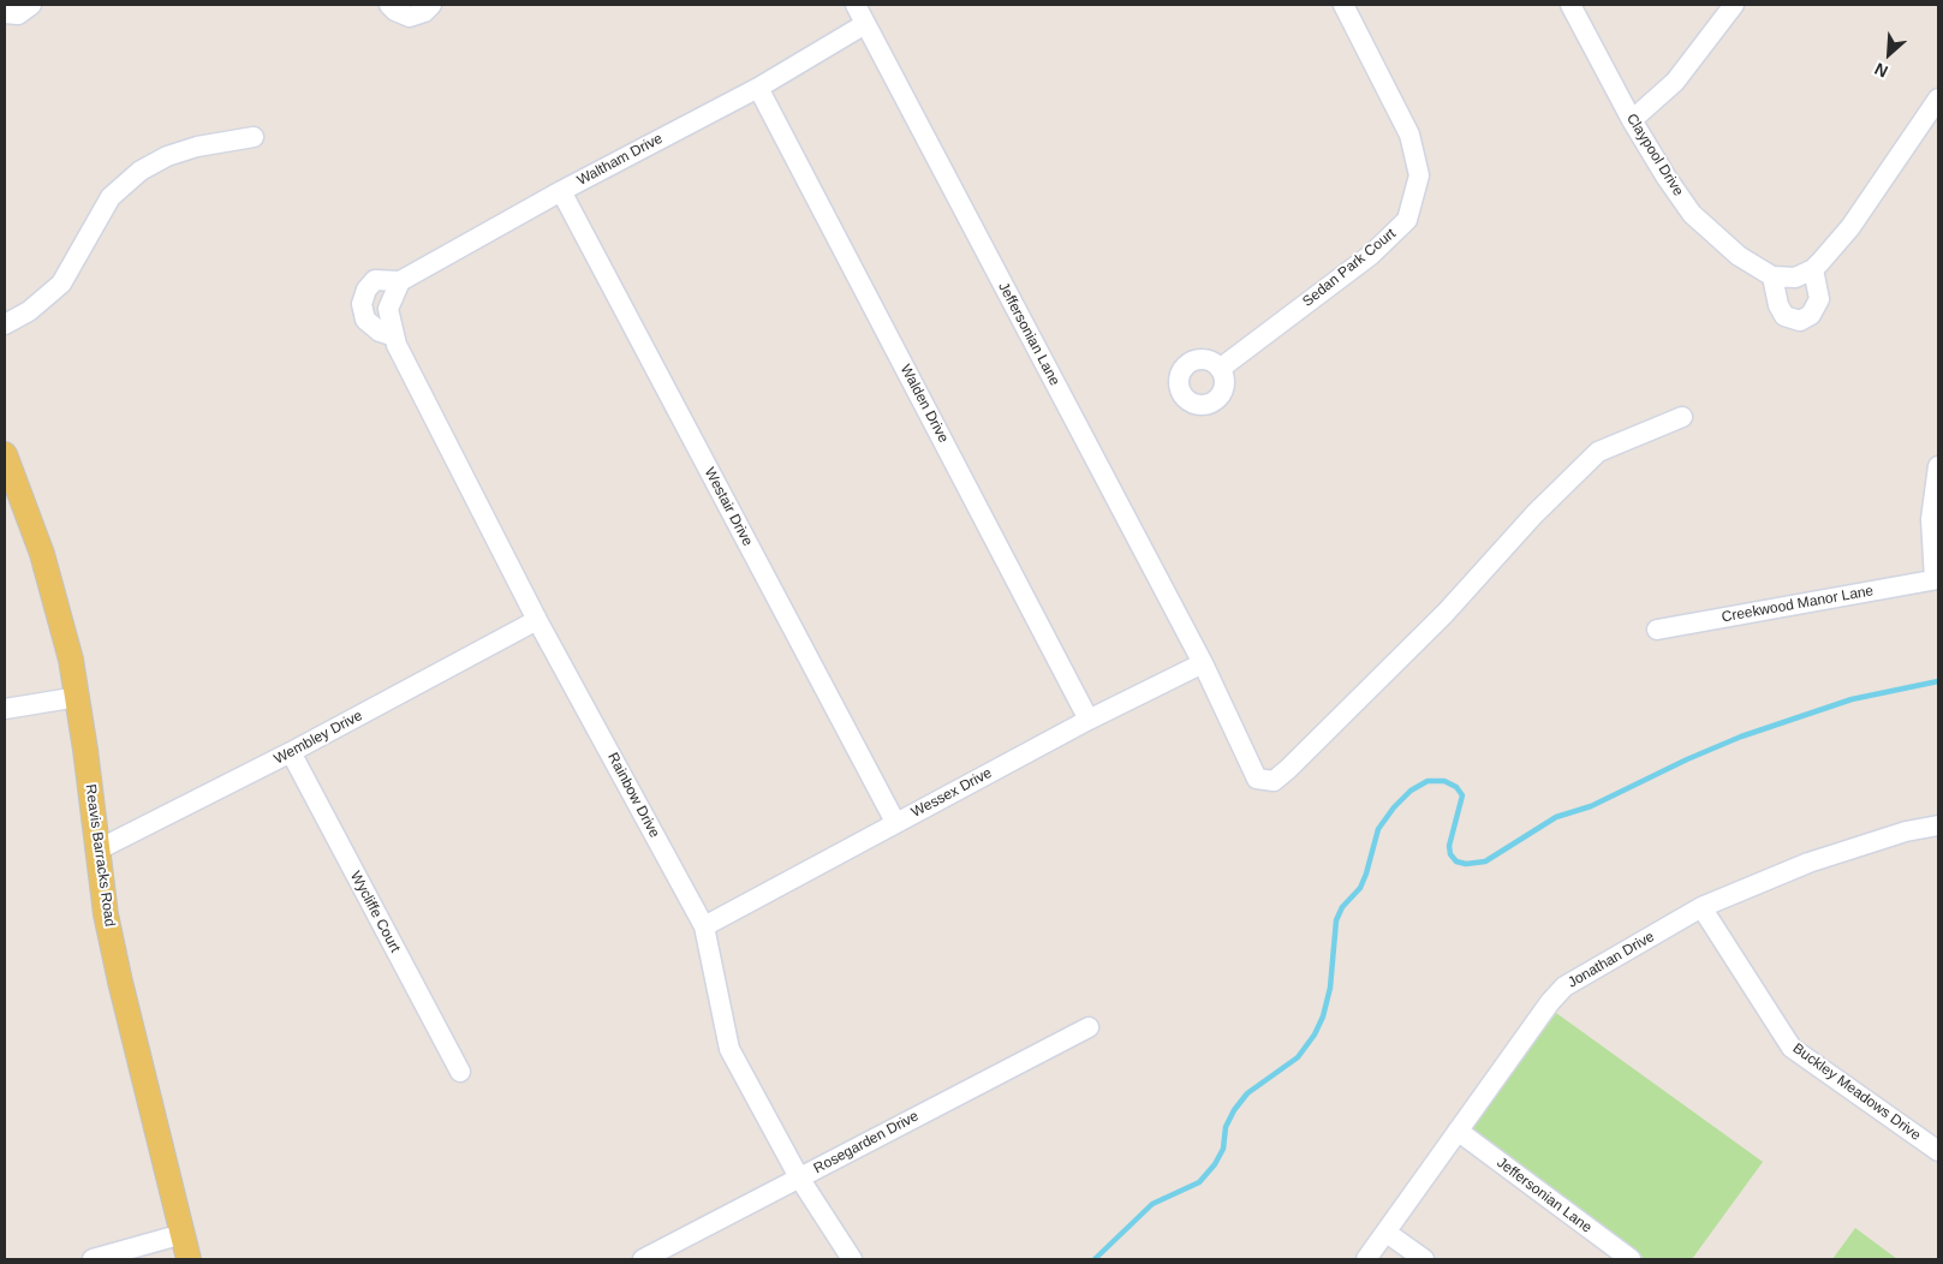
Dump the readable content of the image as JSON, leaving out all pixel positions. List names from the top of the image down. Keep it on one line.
{"streets":{"main road":["Reavis Barracks Road"],"street":["Claypool Drive","Waltham Drive","Sedan Park Court","Jeffersonian Lane","Walden Drive","Westair Drive","Creekwood Manor Lane","Wembley Drive","Wessex Drive","Rainbow Drive","Wycliffe Court","Jonathan Drive","Buckley Meadows Drive","Rosegarden Drive"]},"crossings":[["Waltham Drive","Jeffersonian Lane"],["Waltham Drive","Walden Drive"],["Waltham Drive","Westair Drive"],["Waltham Drive","Rainbow Drive"],["Jeffersonian Lane","Wessex Drive"],["Jeffersonian Lane","Jonathan Drive"],["Walden Drive","Wessex Drive"],["Westair Drive","Wessex Drive"],["Wembley Drive","Rainbow Drive"],["Wembley Drive","Reavis Barracks Road"],["Wembley Drive","Wycliffe Court"],["Wessex Drive","Rainbow Drive"],["Rainbow Drive","Rosegarden Drive"],["Jonathan Drive","Buckley Meadows Drive"]],"north":"bottom left"}
